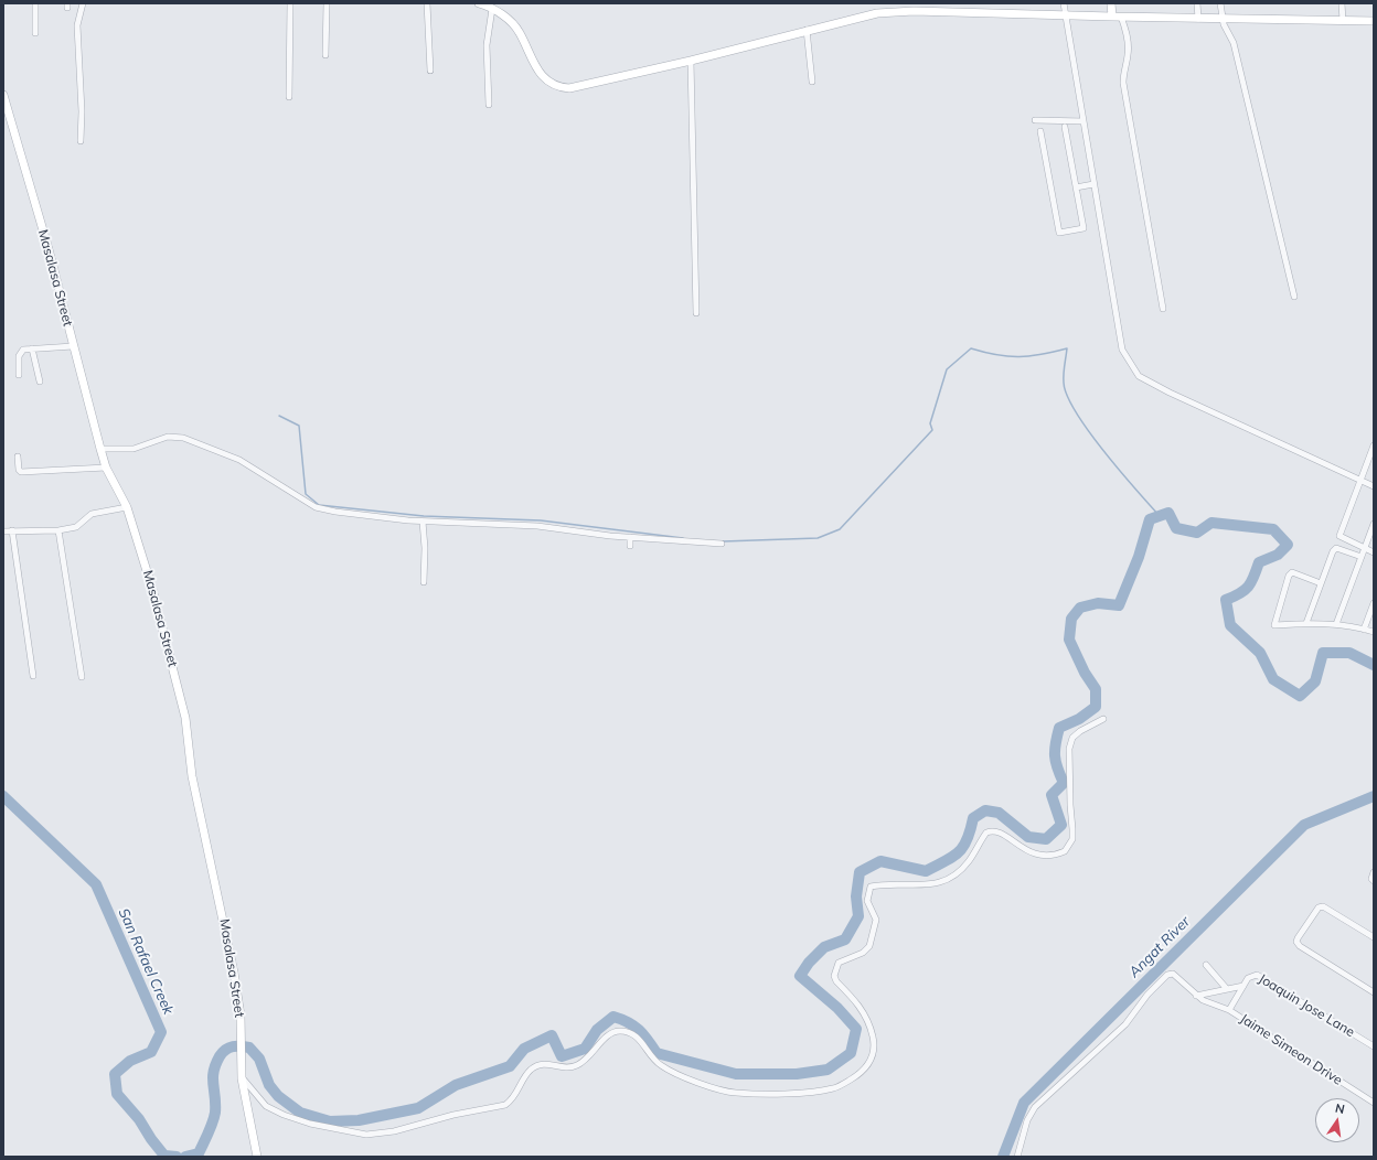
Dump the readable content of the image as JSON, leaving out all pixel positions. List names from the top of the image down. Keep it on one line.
{"streets":{"street":["Masalasa Street","Joaquin Jose Lane","Jaime Simeon Drive"]},"crossings":[["Joaquin Jose Lane","Jaime Simeon Drive"]],"water":["Angat River","San Rafael Creek"],"north":"top"}
